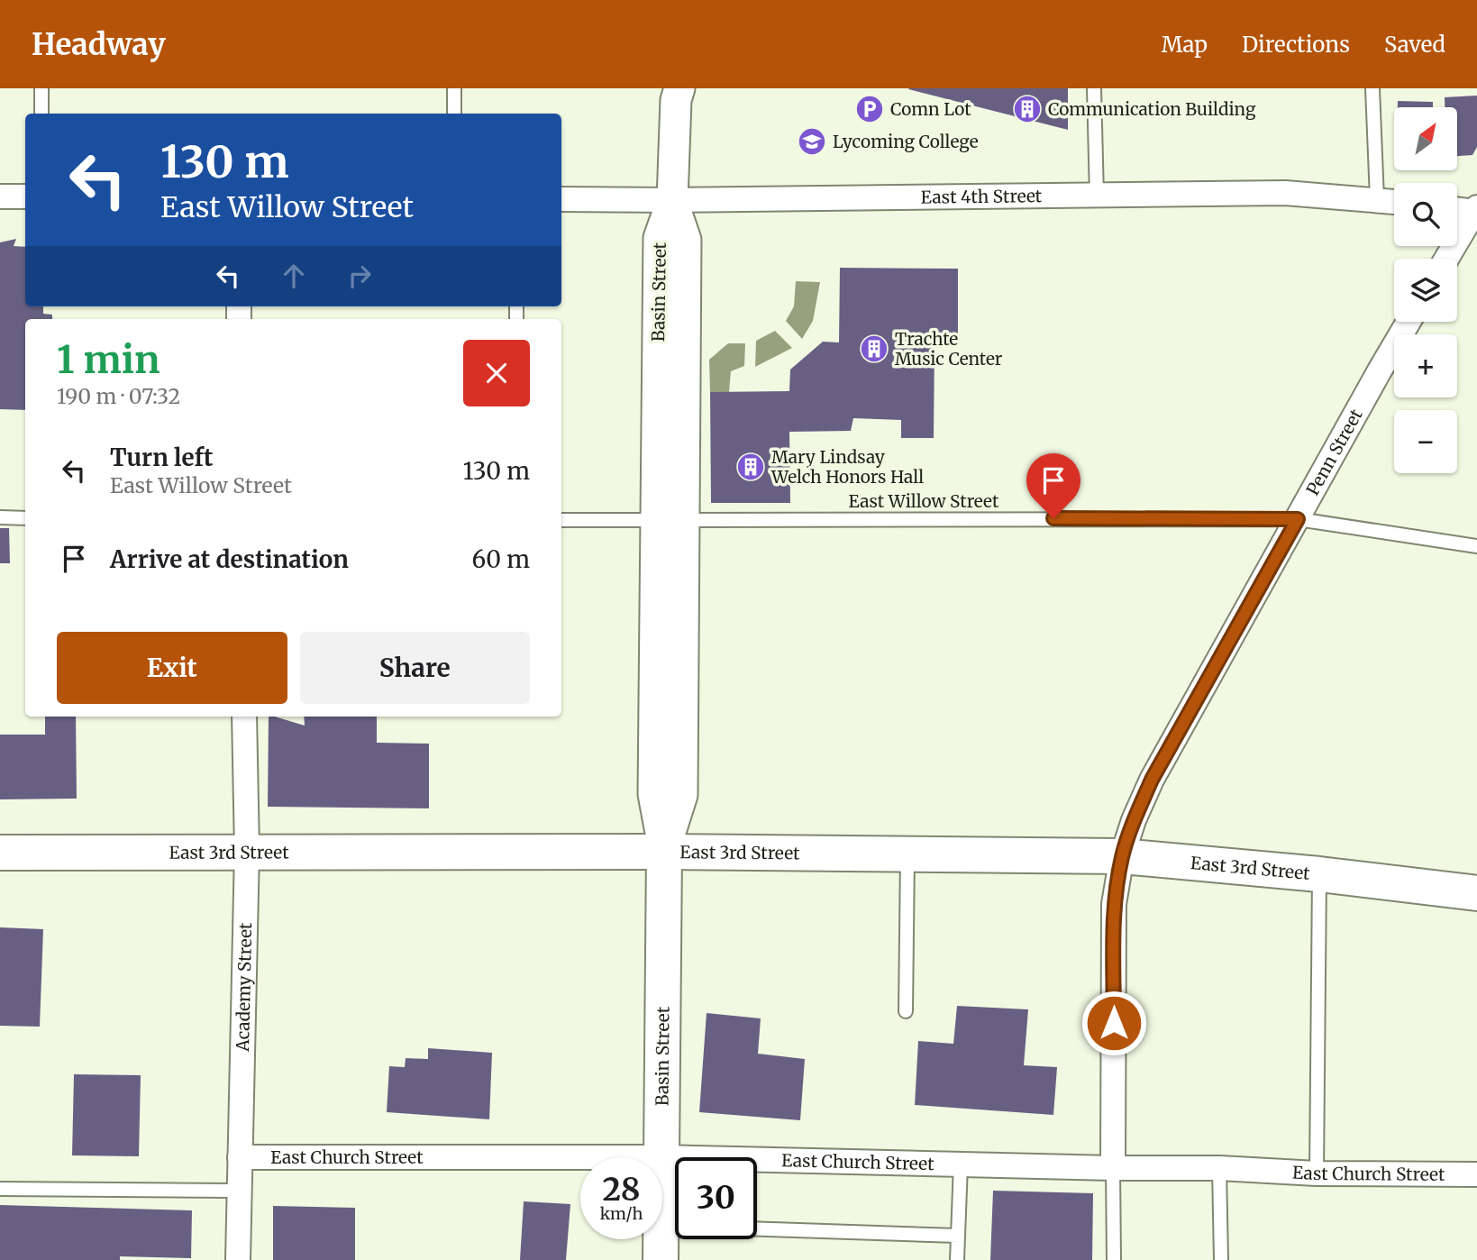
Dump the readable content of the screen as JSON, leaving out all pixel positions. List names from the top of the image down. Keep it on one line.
{"streets":{"main road":["Basin Street","East 3rd Street"],"street":["East 4th Street","Penn Street","Academy Street","East Church Street"],"lane":["East Willow Street"]},"crossings":[["East 4th Street","Basin Street"],["Basin Street","East Willow Street"],["Basin Street","East 3rd Street"],["Penn Street","East Willow Street"],["Penn Street","East 3rd Street"],["Penn Street","East Church Street"],["East 3rd Street","Academy Street"],["Academy Street","East Church Street"]],"places":{"parking":["Comn Lot"],"building":["Communication Building","Trachte Music Center","Mary Lindsay Welch Honors Hall"],"school or university":["Lycoming College"]},"north":"top right","page":{"header":"Headway","nav":["Map","Directions","Saved"],"map_buttons":["+","−"],"turn":["130 m","East Willow Street"],"heading":["1 min","190 m · 07:32"],"list":[{"name":"Turn left","note":"East Willow Street","value":"130 m"},{"name":"Arrive at destination","value":"60 m"}],"buttons":["Exit","Share"],"speed":"28 km/h","limit":"30"}}
